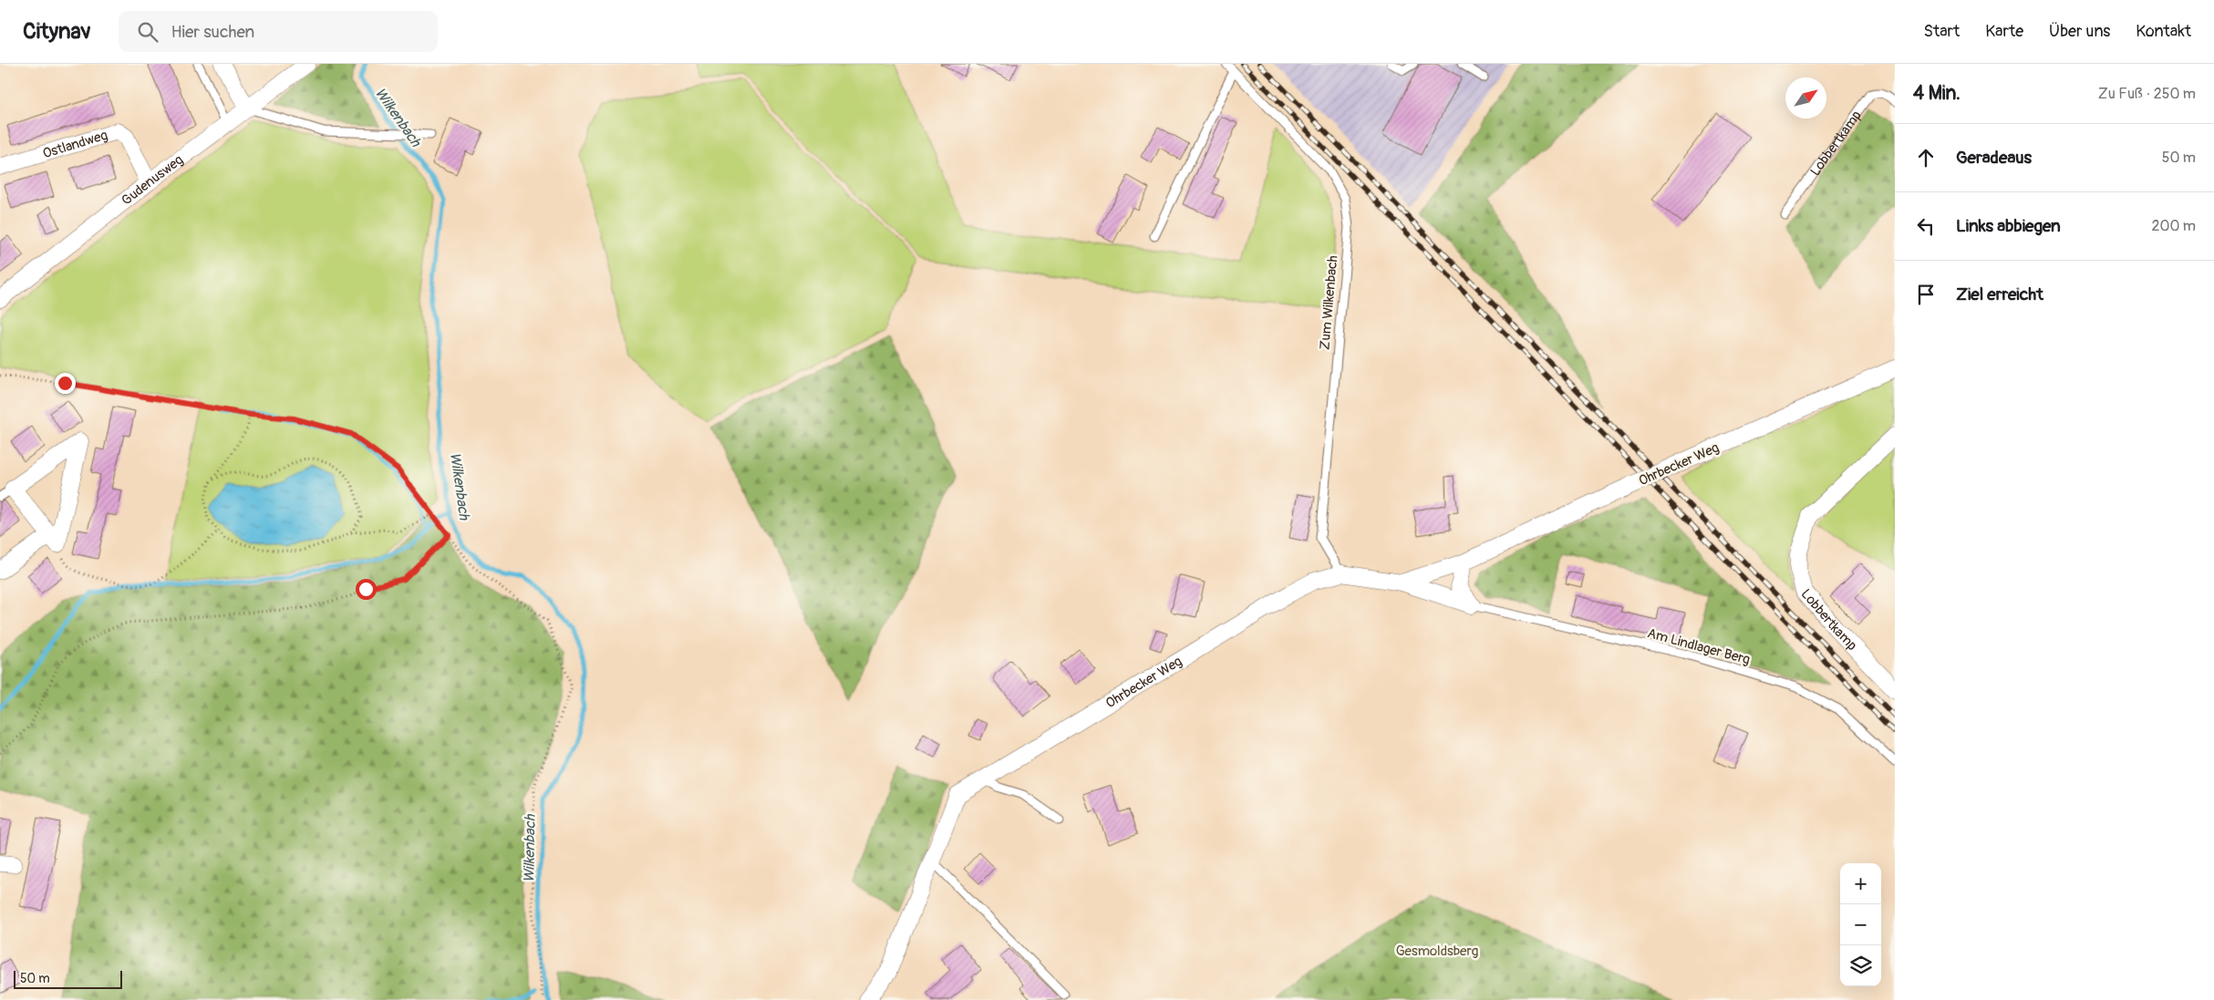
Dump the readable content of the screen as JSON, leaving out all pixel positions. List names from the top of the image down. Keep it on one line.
{"streets":{"street":["Lobbertkamp","Ostlandweg","Gudenusweg","Ohrbecker Weg"],"lane":["Zum Wilkenbach","Am Lindlager Berg"]},"crossings":[["Ostlandweg","Gudenusweg"],["Zum Wilkenbach","Ohrbecker Weg"],["Ohrbecker Weg","Am Lindlager Berg"]],"water":["Wilkenbach"],"parks":["Gesmoldsberg"],"scale_bar":"50 m","north":"top right","page":{"header":"Citynav","search":"Hier suchen","nav":["Start","Karte","Über uns","Kontakt"],"heading":["4 Min.","Zu Fuß · 250 m"],"list":[["Geradeaus","50 m"],["Links abbiegen","200 m"],"Ziel erreicht"],"map_buttons":["+","−"],"scale":"50 m"}}
